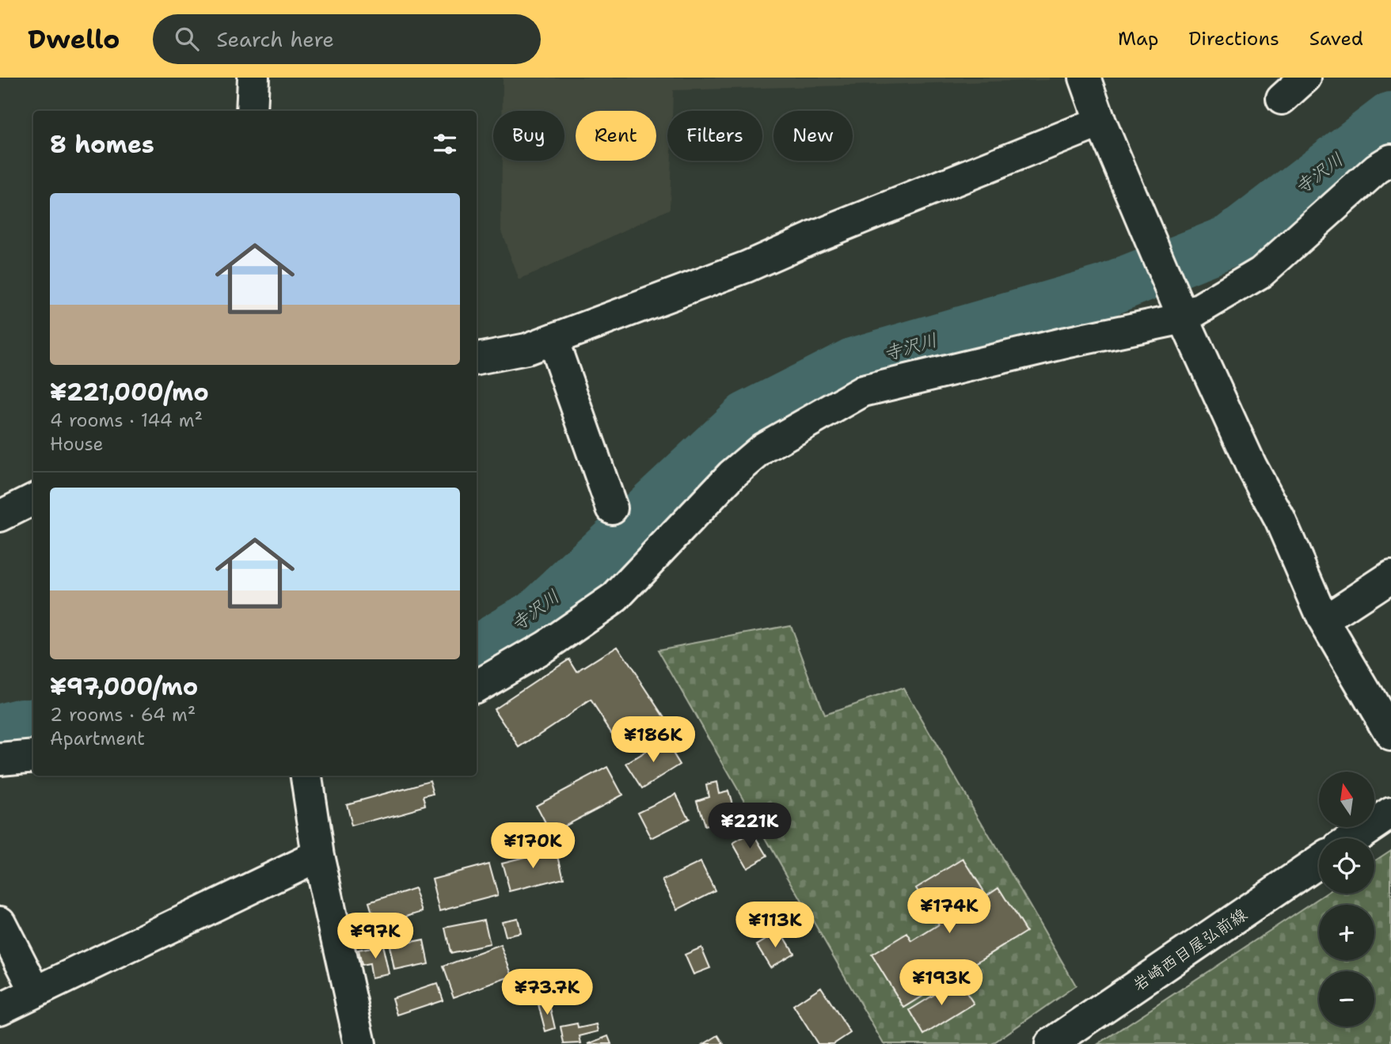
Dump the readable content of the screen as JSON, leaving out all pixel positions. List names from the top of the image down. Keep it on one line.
{"streets":{"street":["岩崎西目屋弘前線"]},"water":["寺沢川"],"north":"top","page":{"header":"Dwello","search":"Search here","nav":["Map","Directions","Saved"],"chip":["Buy","Rent","Filters","New"],"heading":"8 homes","list":[{"name":"¥221,000/mo","note":"4 rooms · 144 m² · House"},{"name":"¥97,000/mo","note":"2 rooms · 64 m² · Apartment"}],"price":["¥186K","¥221K","¥170K","¥174K","¥113K","¥97K","¥193K","¥73.7K"],"map_buttons":["+","−"]}}
